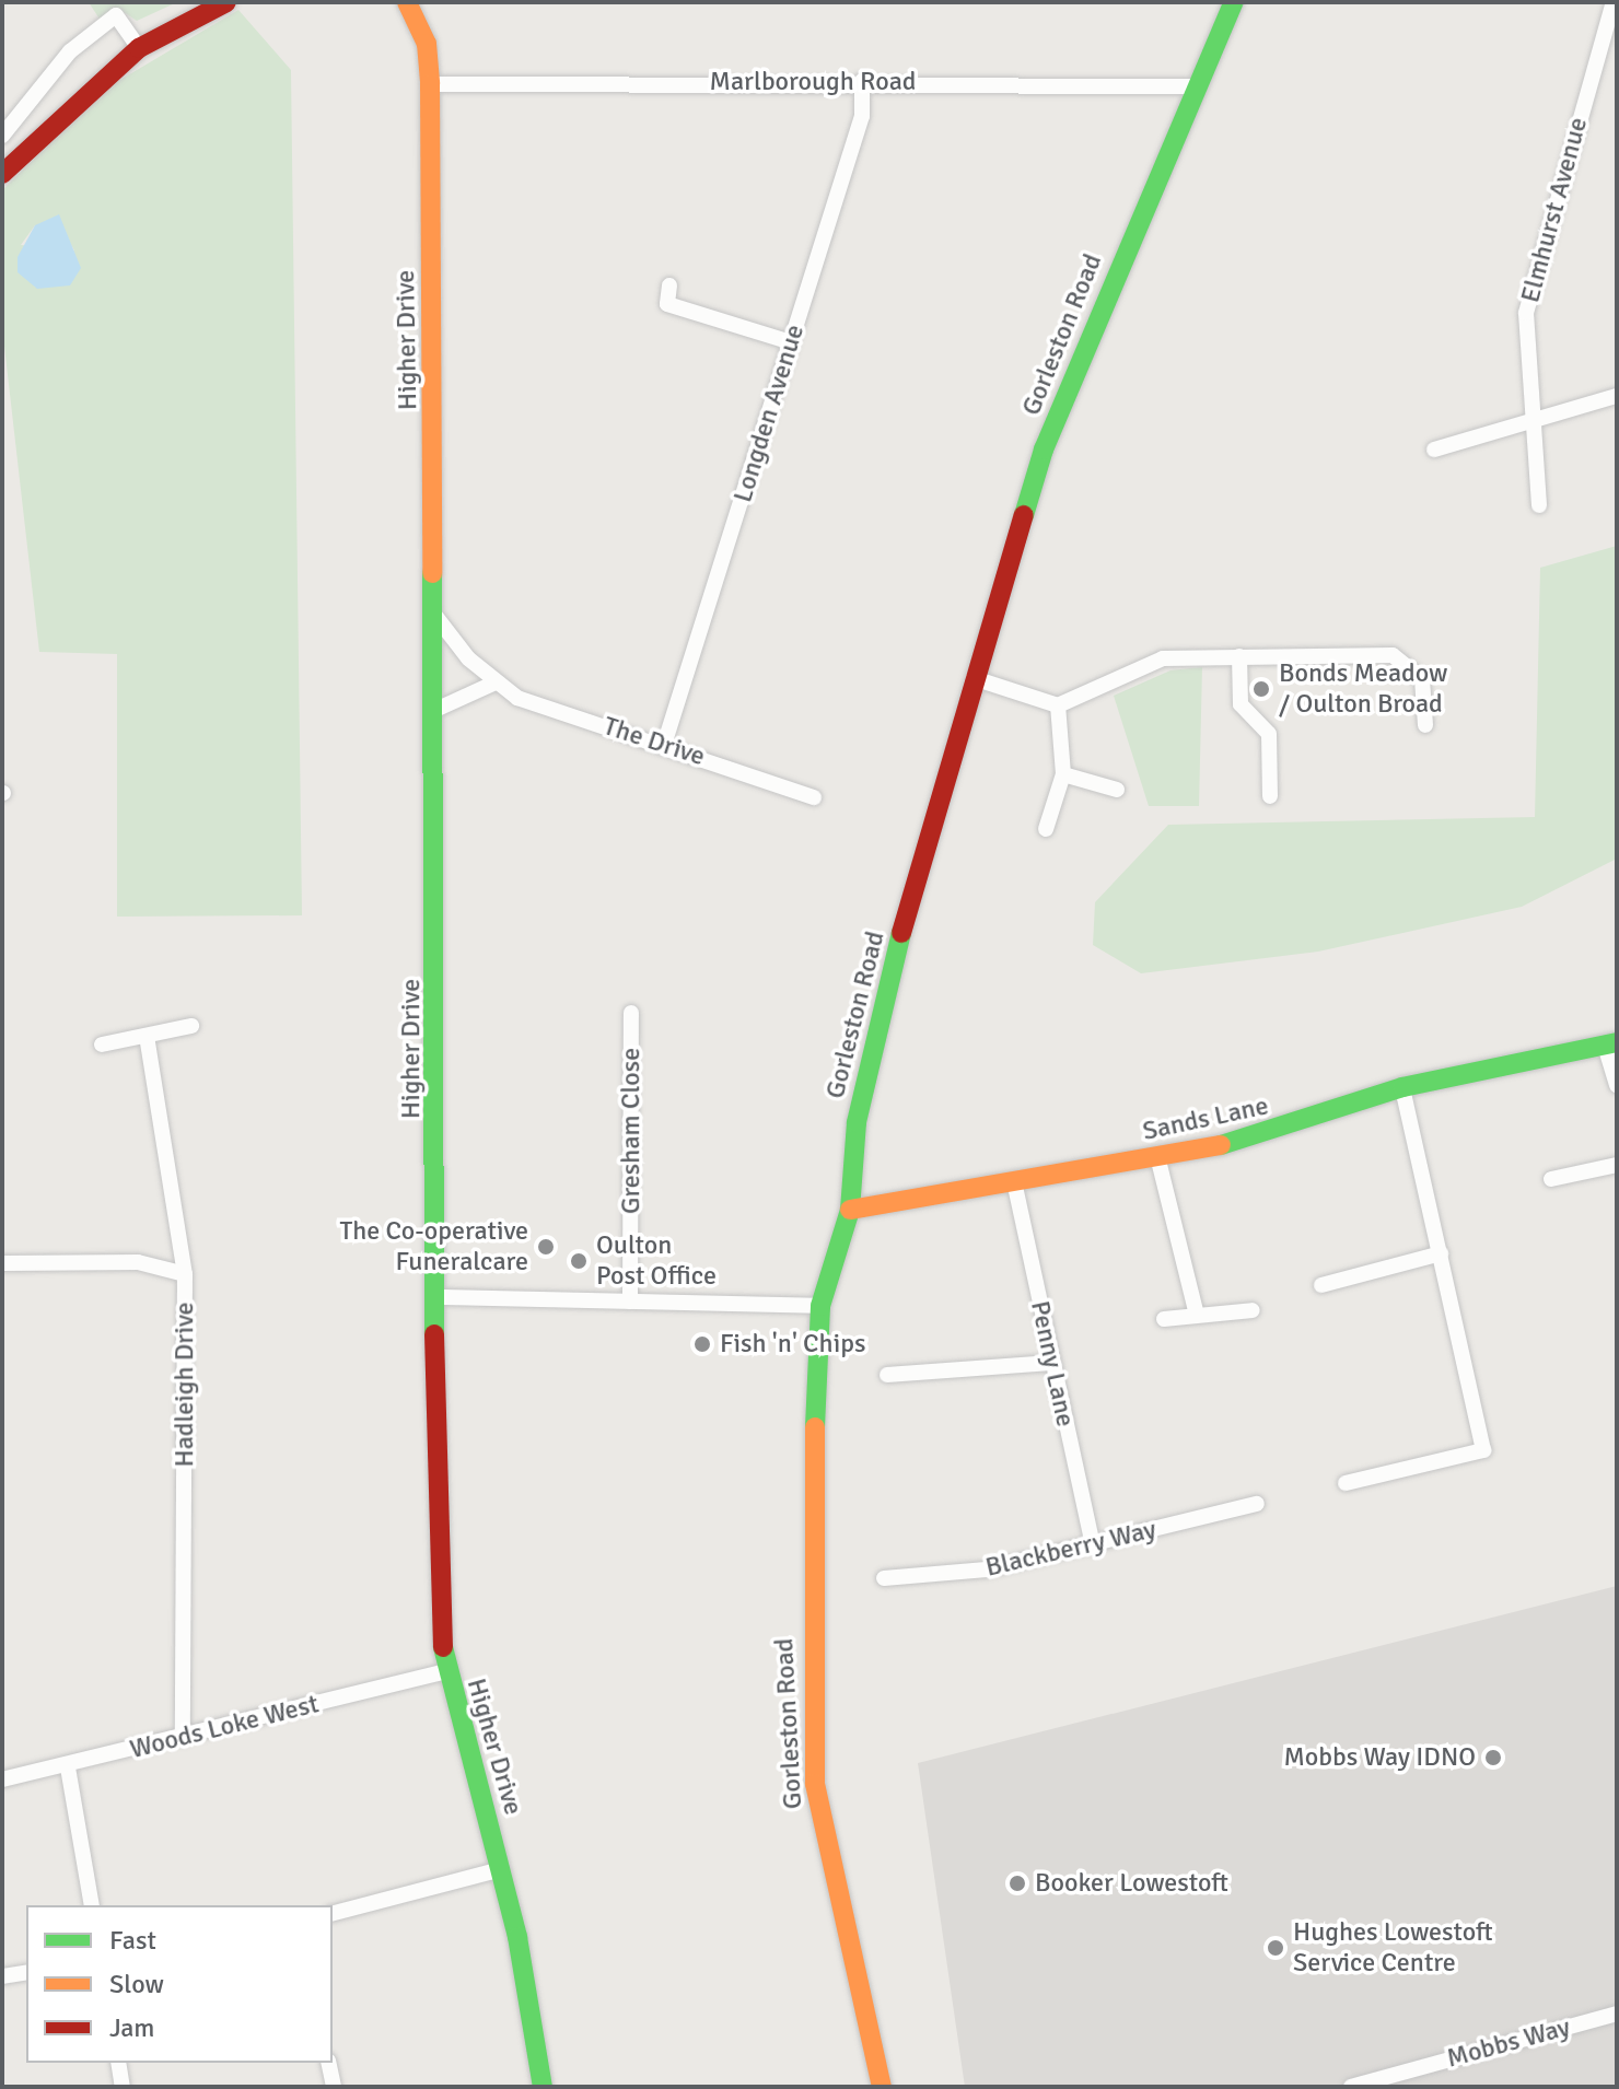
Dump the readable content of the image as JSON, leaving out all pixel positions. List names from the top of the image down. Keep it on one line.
{"streets":{"main road":["Gorleston Road","Higher Drive","Sands Lane"],"street":["Marlborough Road","Elmhurst Avenue","Longden Avenue","The Drive","Gresham Close","Penny Lane","Hadleigh Drive","Blackberry Way","Woods Loke West","Mobbs Way"]},"crossings":[["Marlborough Road","Gorleston Road"],["Marlborough Road","Higher Drive"],["Marlborough Road","Longden Avenue"],["Gorleston Road","Sands Lane"],["Higher Drive","The Drive"],["Higher Drive","Woods Loke West"],["Longden Avenue","The Drive"],["Sands Lane","Penny Lane"],["Penny Lane","Blackberry Way"],["Hadleigh Drive","Woods Loke West"]],"places":["Bonds Meadow / Oulton Broad","The Co-operative Funeralcare","Oulton Post Office","Fish 'n' Chips","Mobbs Way IDNO","Booker Lowestoft","Hughes Lowestoft Service Centre"],"legend":["Fast","Slow","Jam"]}
